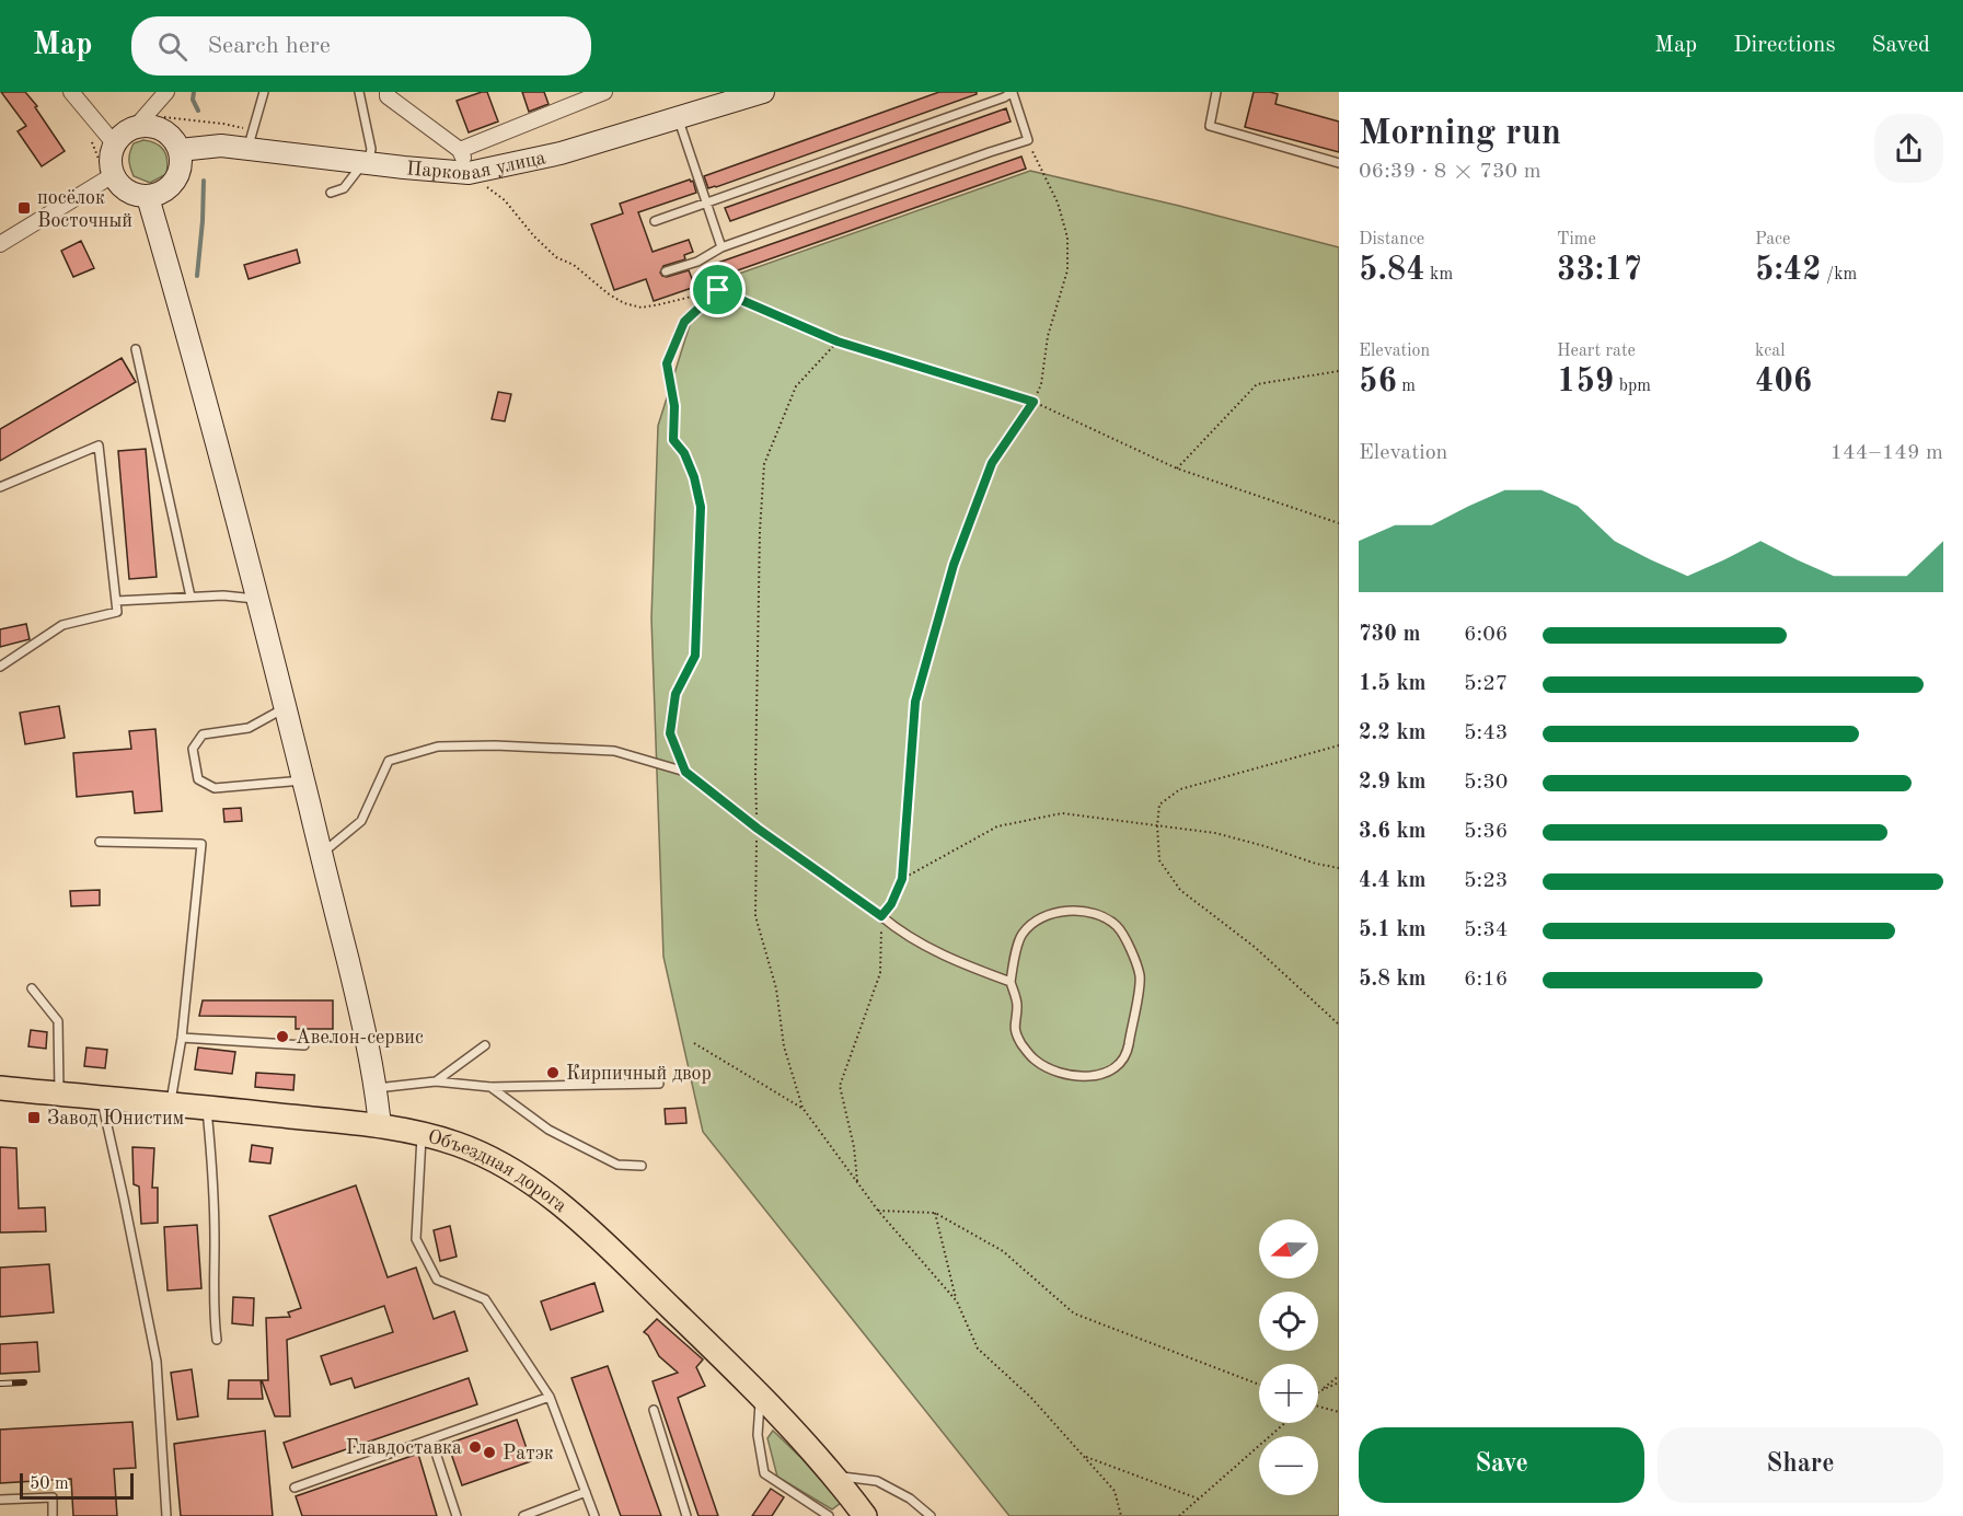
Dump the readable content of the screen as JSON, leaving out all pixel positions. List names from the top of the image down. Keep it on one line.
{"streets":{"main road":["Объездная дорога"],"street":["Парковая улица"]},"places":{"transit":["посёлок Восточный","Завод Юнистим"],"other":["Авелон-сервис","Кирпичный двор","Главдоставка","Ратэк"]},"scale_bar":"50 m","north":"left","page":{"header":"Map","search":"Search here","nav":["Map","Directions","Saved"],"heading":["Morning run","06:39 · 8 × 730 m"],"stats":[["Distance","5.84 km"],["Time","33:17"],["Pace","5:42 /km"],["Elevation","56 m"],["Heart rate","159 bpm"],["kcal","406"]],"chart":["Elevation","144–149 m"],"list":[{"name":"730 m","note":"6:06"},{"name":"1.5 km","note":"5:27"},{"name":"2.2 km","note":"5:43"},{"name":"2.9 km","note":"5:30"},{"name":"3.6 km","note":"5:36"},{"name":"4.4 km","note":"5:23"},{"name":"5.1 km","note":"5:34"},{"name":"5.8 km","note":"6:16"}],"map_buttons":["+","−"],"buttons":["Save","Share"],"scale":"50 m"}}
